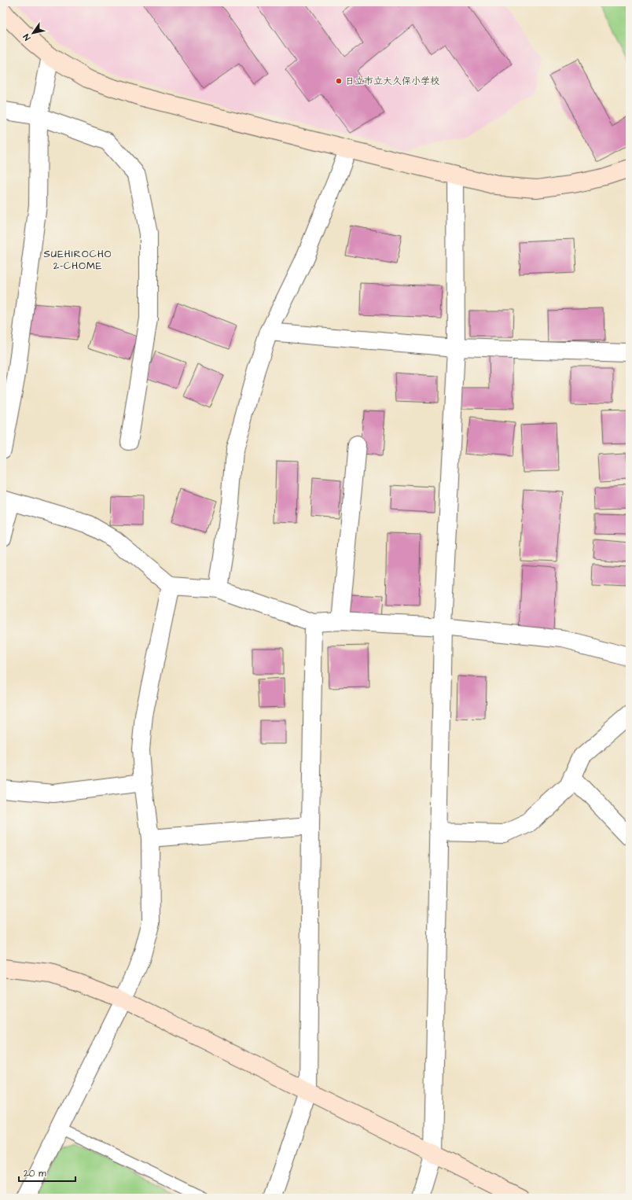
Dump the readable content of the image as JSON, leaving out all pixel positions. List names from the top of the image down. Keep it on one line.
{"districts":["SUEHIROCHO 2-CHOME"],"places":["日立市立大久保小学校"],"scale_bar":"20 m","north":"bottom left"}
